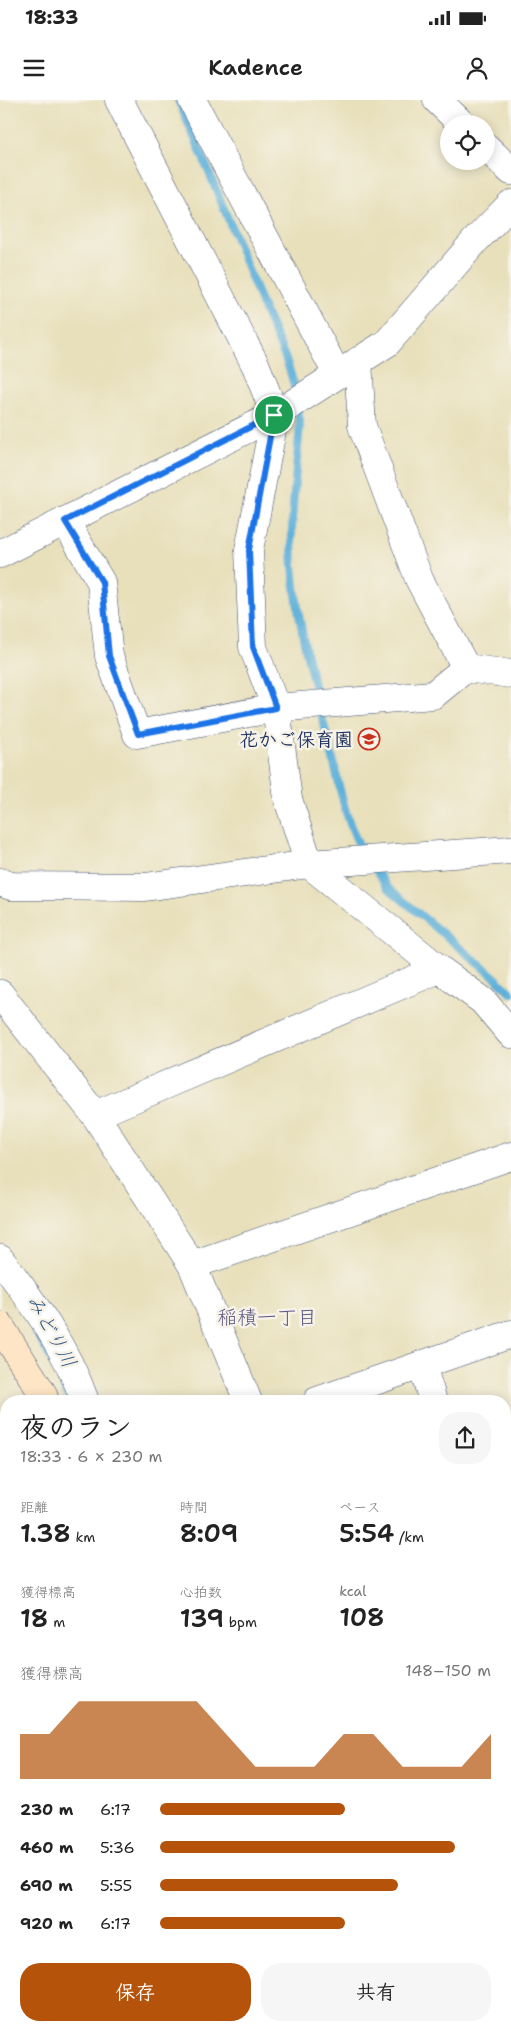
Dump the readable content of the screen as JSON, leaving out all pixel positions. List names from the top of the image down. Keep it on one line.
{"districts":["稲積一丁目"],"water":["みどり川"],"places":{"school or university":["花かご保育園"]},"page":{"status":"18:33","header":"Kadence","heading":["夜のラン","18:33 · 6 × 230 m"],"stats":[["距離","1.38 km"],["時間","8:09"],["ペース","5:54 /km"],["獲得標高","18 m"],["心拍数","139 bpm"],["kcal","108"]],"chart":["獲得標高","148–150 m"],"list":[{"name":"230 m","note":"6:17"},{"name":"460 m","note":"5:36"},{"name":"690 m","note":"5:55"},{"name":"920 m","note":"6:17"}],"buttons":["保存","共有"]}}
